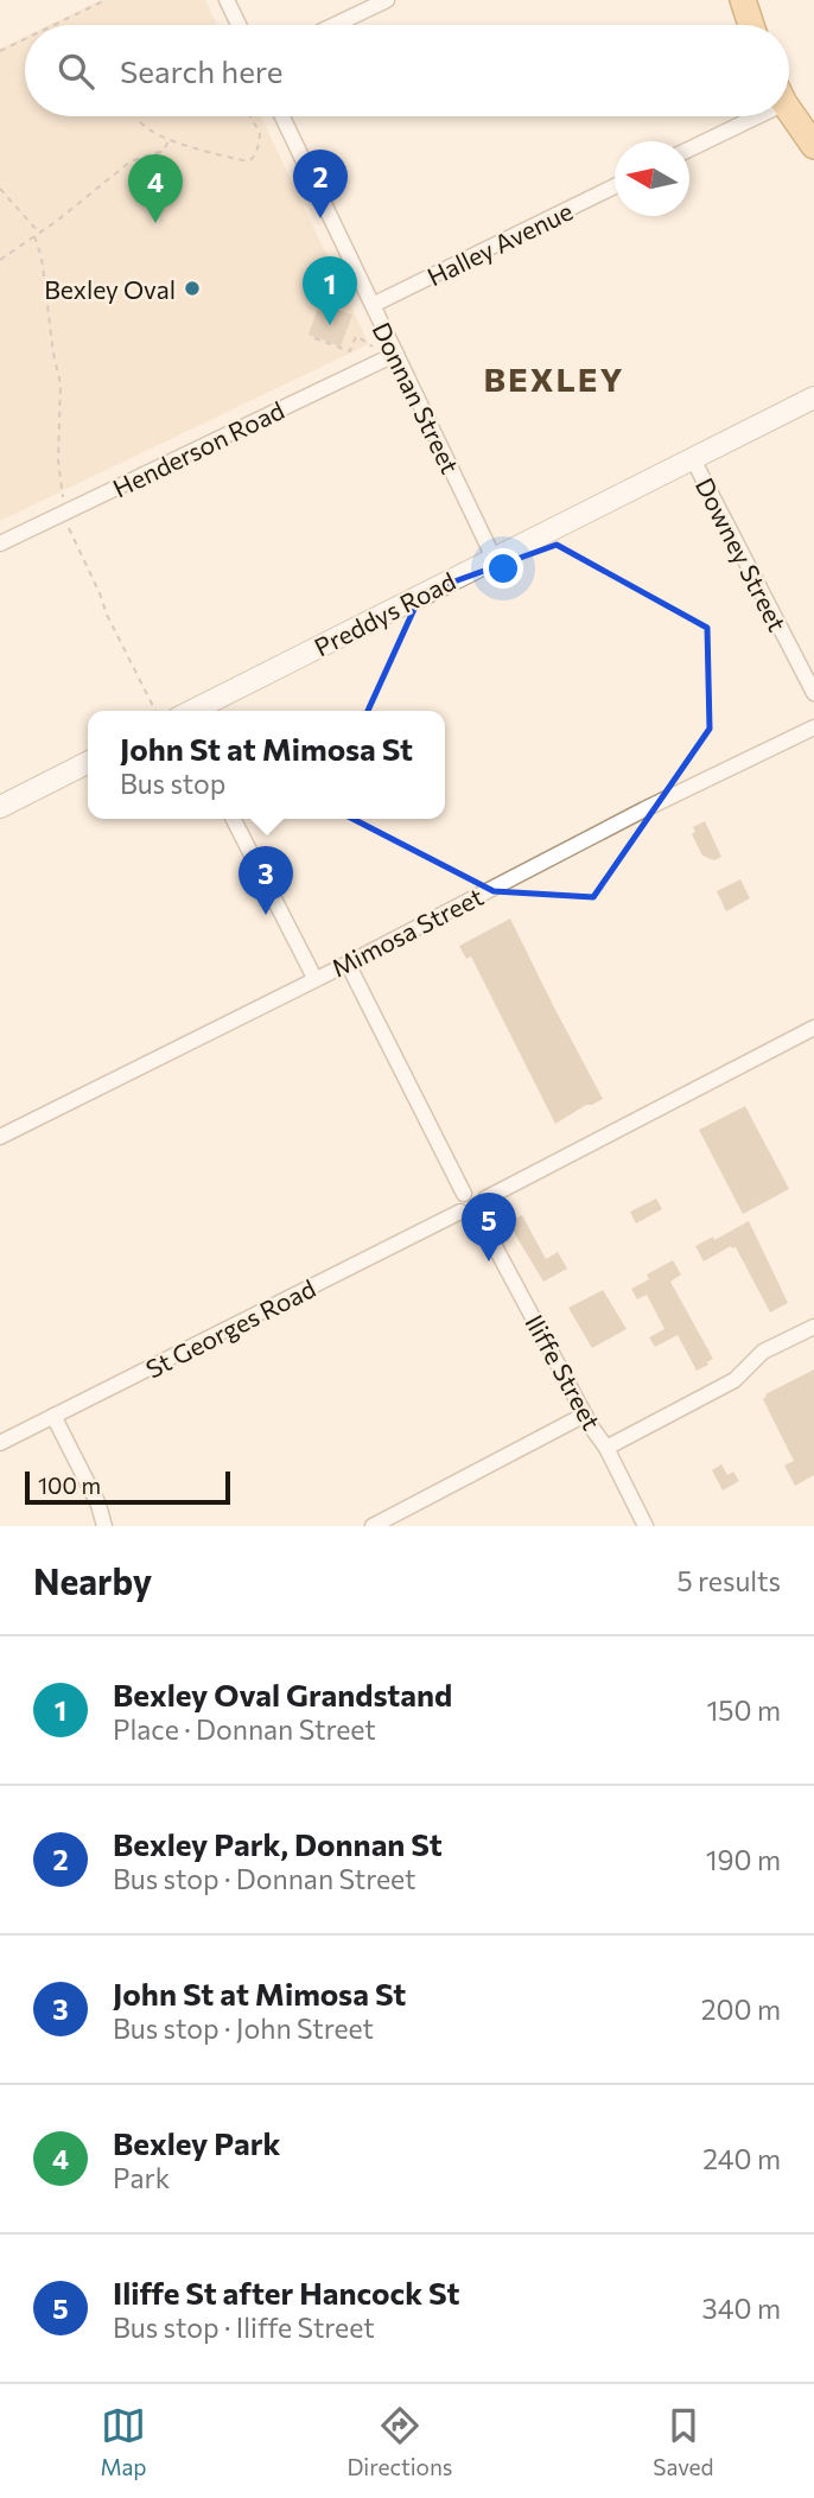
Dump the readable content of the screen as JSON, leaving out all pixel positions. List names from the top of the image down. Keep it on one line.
{"streets":{"main road":["Preddys Road"],"street":["Halley Avenue","Donnan Street","Henderson Road","Downey Street","Mimosa Street","St Georges Road","Iliffe Street"]},"crossings":[["Halley Avenue","Donnan Street"],["Donnan Street","Henderson Road"],["Donnan Street","Preddys Road"],["Downey Street","Preddys Road"],["St Georges Road","Iliffe Street"]],"districts":["BEXLEY"],"places":["Bexley Oval"],"scale_bar":"100 m","north":"left","page":{"search":"Search here","pins":["2","4","1","3","5"],"popup":["John St at Mimosa St","Bus stop"],"scale":"100 m","heading":["Nearby","5 results"],"list":[{"mark":"1","name":"Bexley Oval Grandstand","note":"Place · Donnan Street","value":"150 m"},{"mark":"2","name":"Bexley Park, Donnan St","note":"Bus stop · Donnan Street","value":"190 m"},{"mark":"3","name":"John St at Mimosa St","note":"Bus stop · John Street","value":"200 m"},{"mark":"4","name":"Bexley Park","note":"Park","value":"240 m"},{"mark":"5","name":"Iliffe St after Hancock St","note":"Bus stop · Iliffe Street","value":"340 m"}],"nav":["Map","Directions","Saved"]}}
